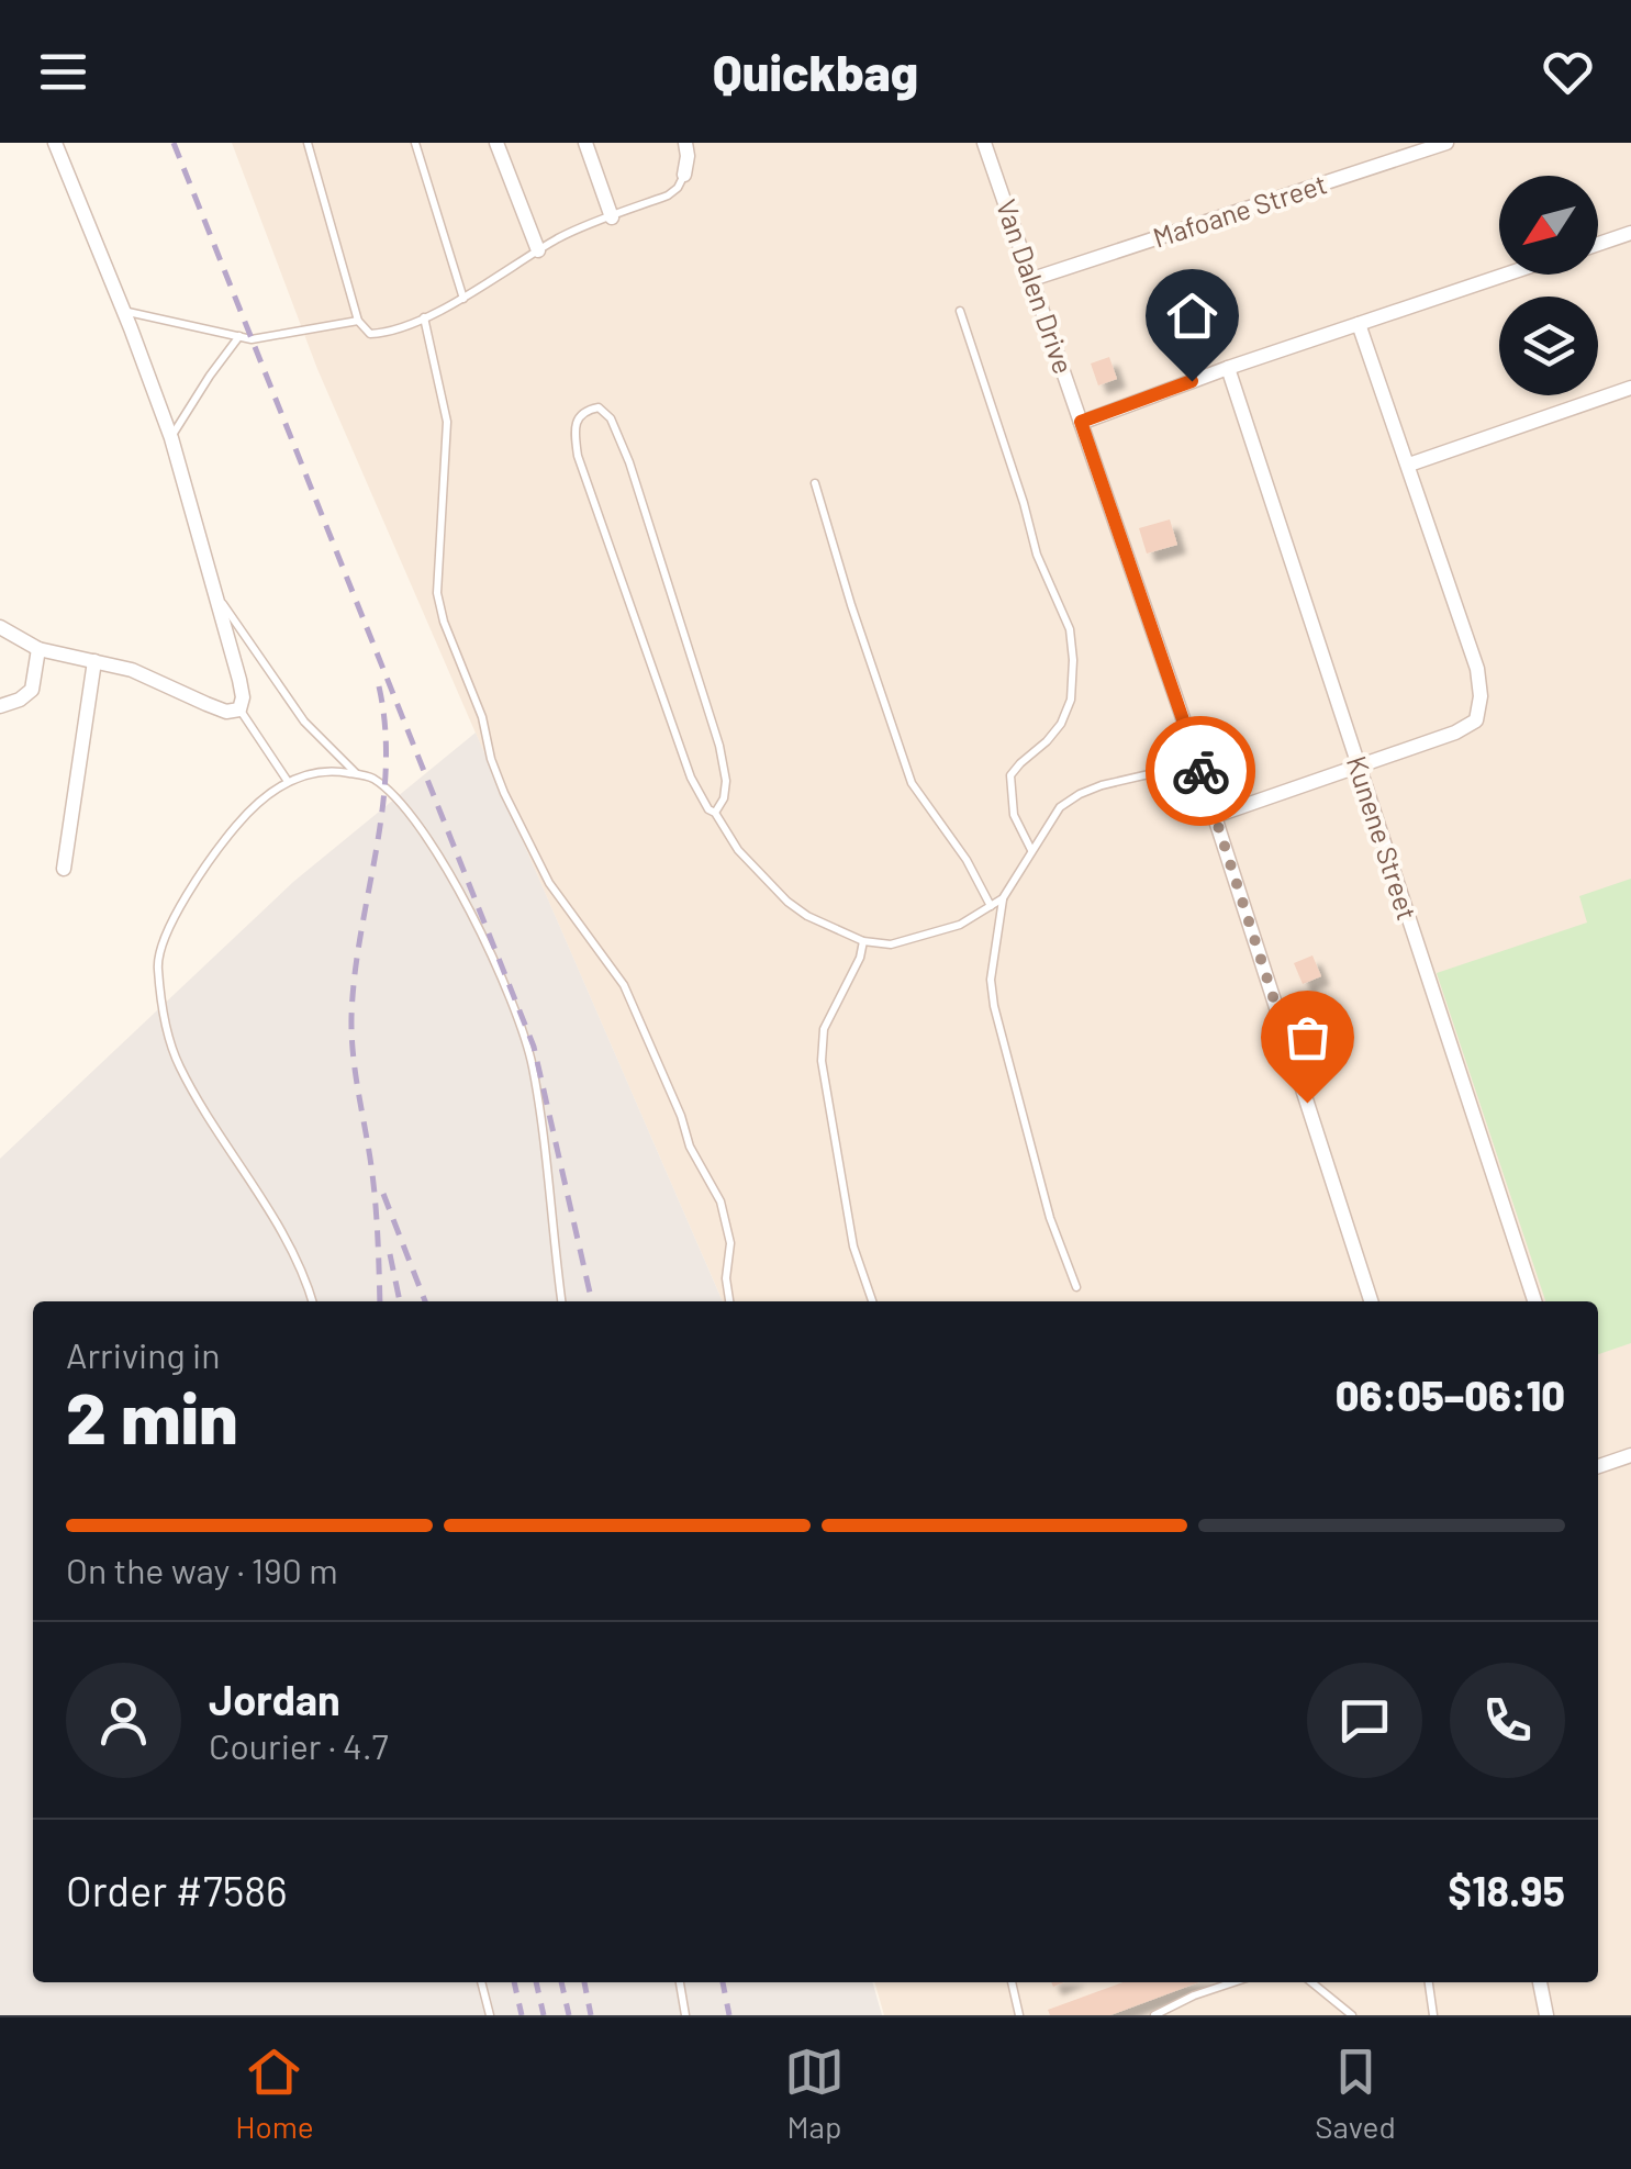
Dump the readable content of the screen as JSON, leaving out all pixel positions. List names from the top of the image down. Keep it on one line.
{"streets":{"street":["Mafoane Street","Van Dalen Drive","Kunene Street"]},"crossings":[["Mafoane Street","Van Dalen Drive"]],"north":"bottom left","page":{"header":"Quickbag","heading":["2 min","Arriving in","06:05–06:10"],"panel":["Jordan","Courier · 4.7","Order #7586","$18.95"],"bar":"On the way · 190 m","tabs":["Home","Map","Saved"]}}
